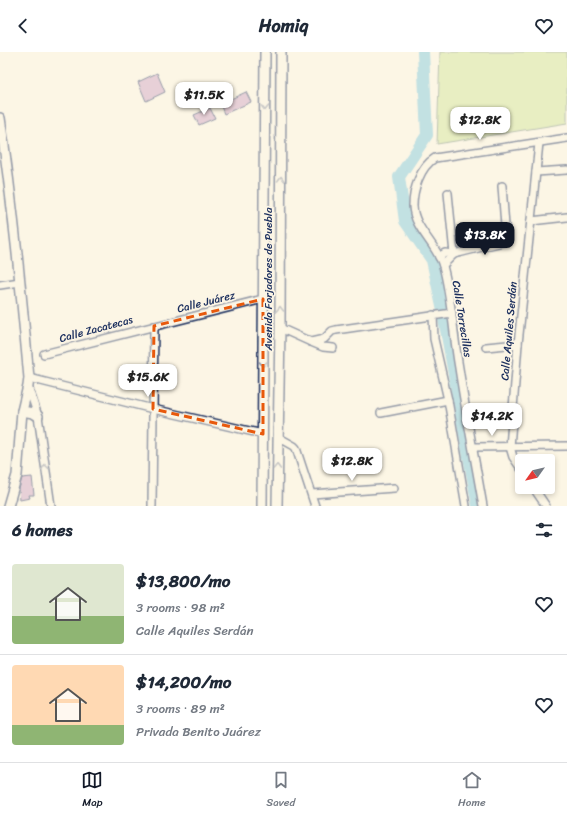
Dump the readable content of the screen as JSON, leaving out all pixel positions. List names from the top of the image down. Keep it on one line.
{"streets":{"main road":["Avenida Forjadores de Puebla"],"street":["Calle Juárez","Calle Torrecillas","Calle Zacatecas","Calle Aquiles Serdán"]},"crossings":[["Avenida Forjadores de Puebla","Calle Juárez"],["Calle Juárez","Calle Zacatecas"],["Calle Torrecillas","Calle Aquiles Serdán"]],"north":"bottom left","page":{"header":"Homiq","price":["$11.5K","$12.8K","$13.8K","$15.6K","$14.2K","$12.8K"],"heading":"6 homes","list":[{"name":"$13,800/mo","note":"3 rooms · 98 m² · Calle Aquiles Serdán"},{"name":"$14,200/mo","note":"3 rooms · 89 m² · Privada Benito Juárez"}],"tabs":["Map","Saved","Home"]}}
